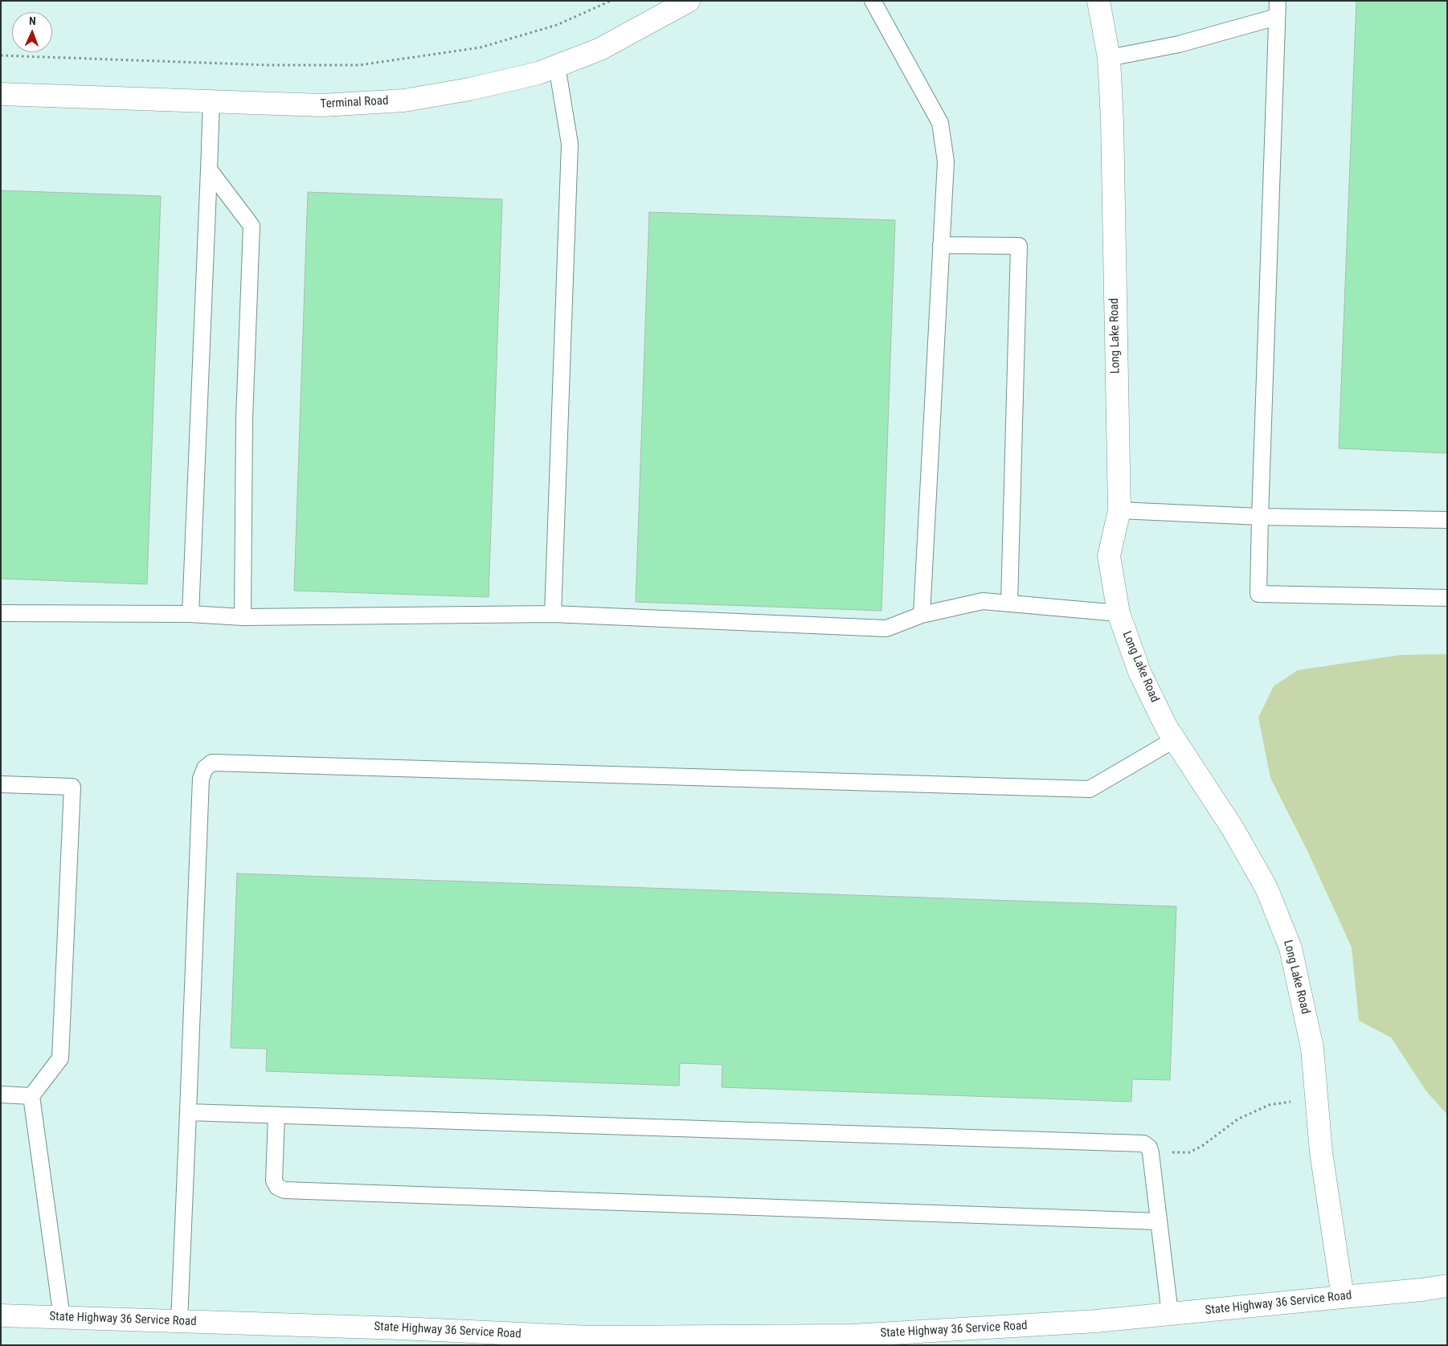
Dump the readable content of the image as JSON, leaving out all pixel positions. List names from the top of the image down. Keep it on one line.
{"streets":{"street":["Terminal Road","Long Lake Road","State Highway 36 Service Road"]},"crossings":[["Long Lake Road","State Highway 36 Service Road"]],"north":"top"}
